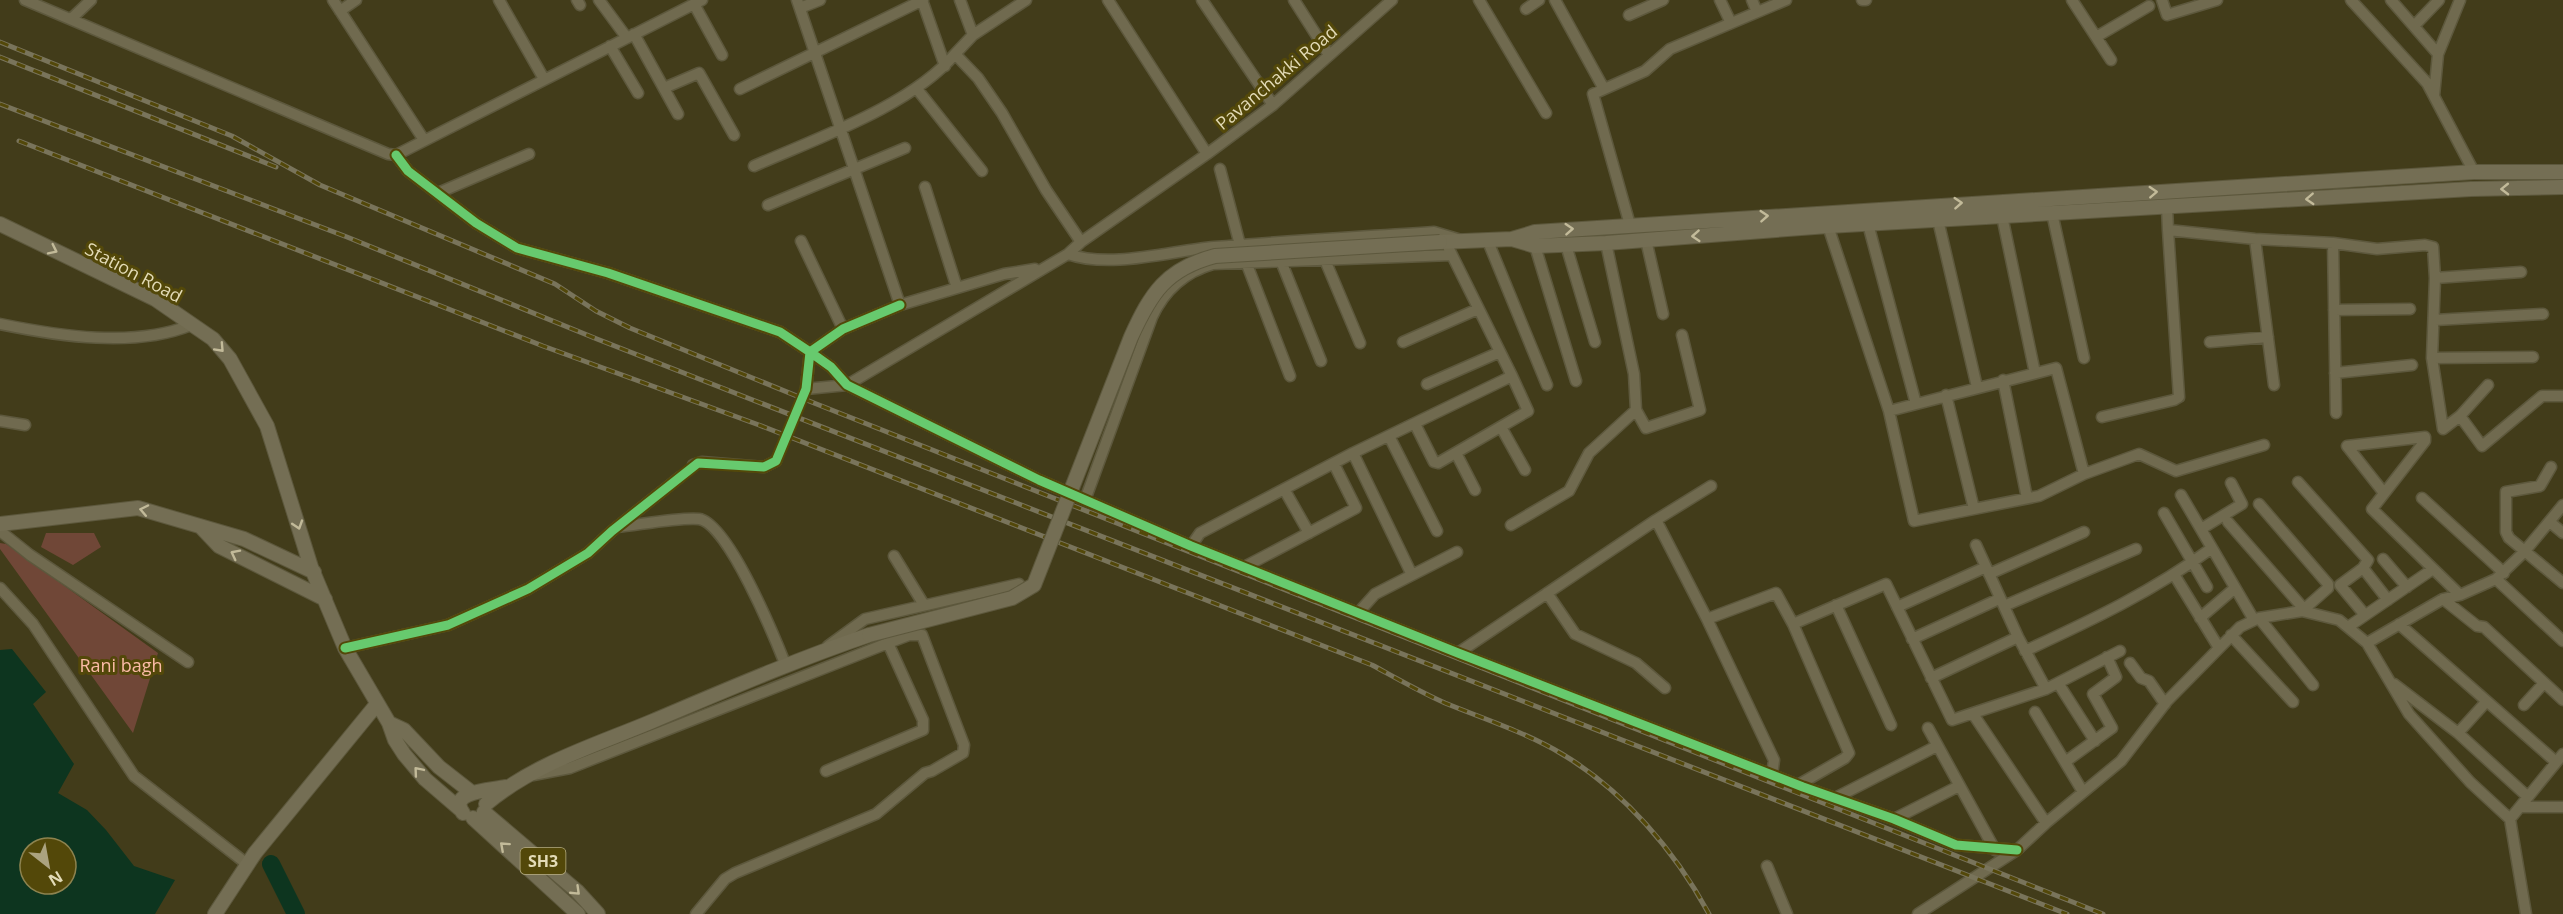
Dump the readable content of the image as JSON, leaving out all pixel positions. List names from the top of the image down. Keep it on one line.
{"streets":{"main road":["Station Road","SH3"],"street":["Pavanchakki Road"]},"crossings":[["Station Road","SH3"]],"parks":["Rani bagh"],"north":"bottom right"}
